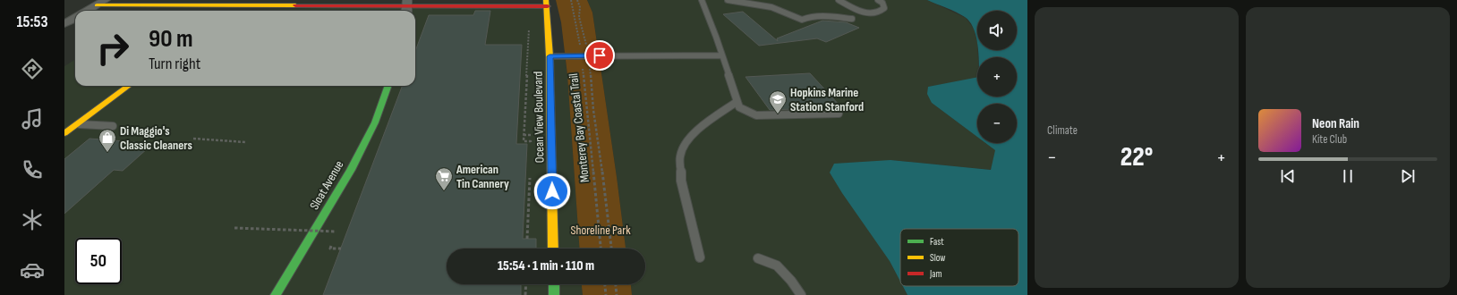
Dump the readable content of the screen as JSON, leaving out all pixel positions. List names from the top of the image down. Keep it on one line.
{"streets":{"street":["Ocean View Boulevard","Sloat Avenue"],"path":["Monterey Bay Coastal Trail"]},"parks":["Shoreline Park"],"places":{"school or university":["Hopkins Marine Station Stanford"],"shop":["Di Maggio's Classic Cleaners"],"supermarket":["American Tin Cannery"]},"legend":["Fast","Slow","Jam"],"page":{"tabs":"15:53","tile":"Climate","map_buttons":["+","−"],"turn":["90 m","Turn right"],"song":["Neon Rain","Kite Club"],"heat":["−","22°","+"],"limit":"50","trip":"15:54 · 1 min · 110 m"}}
